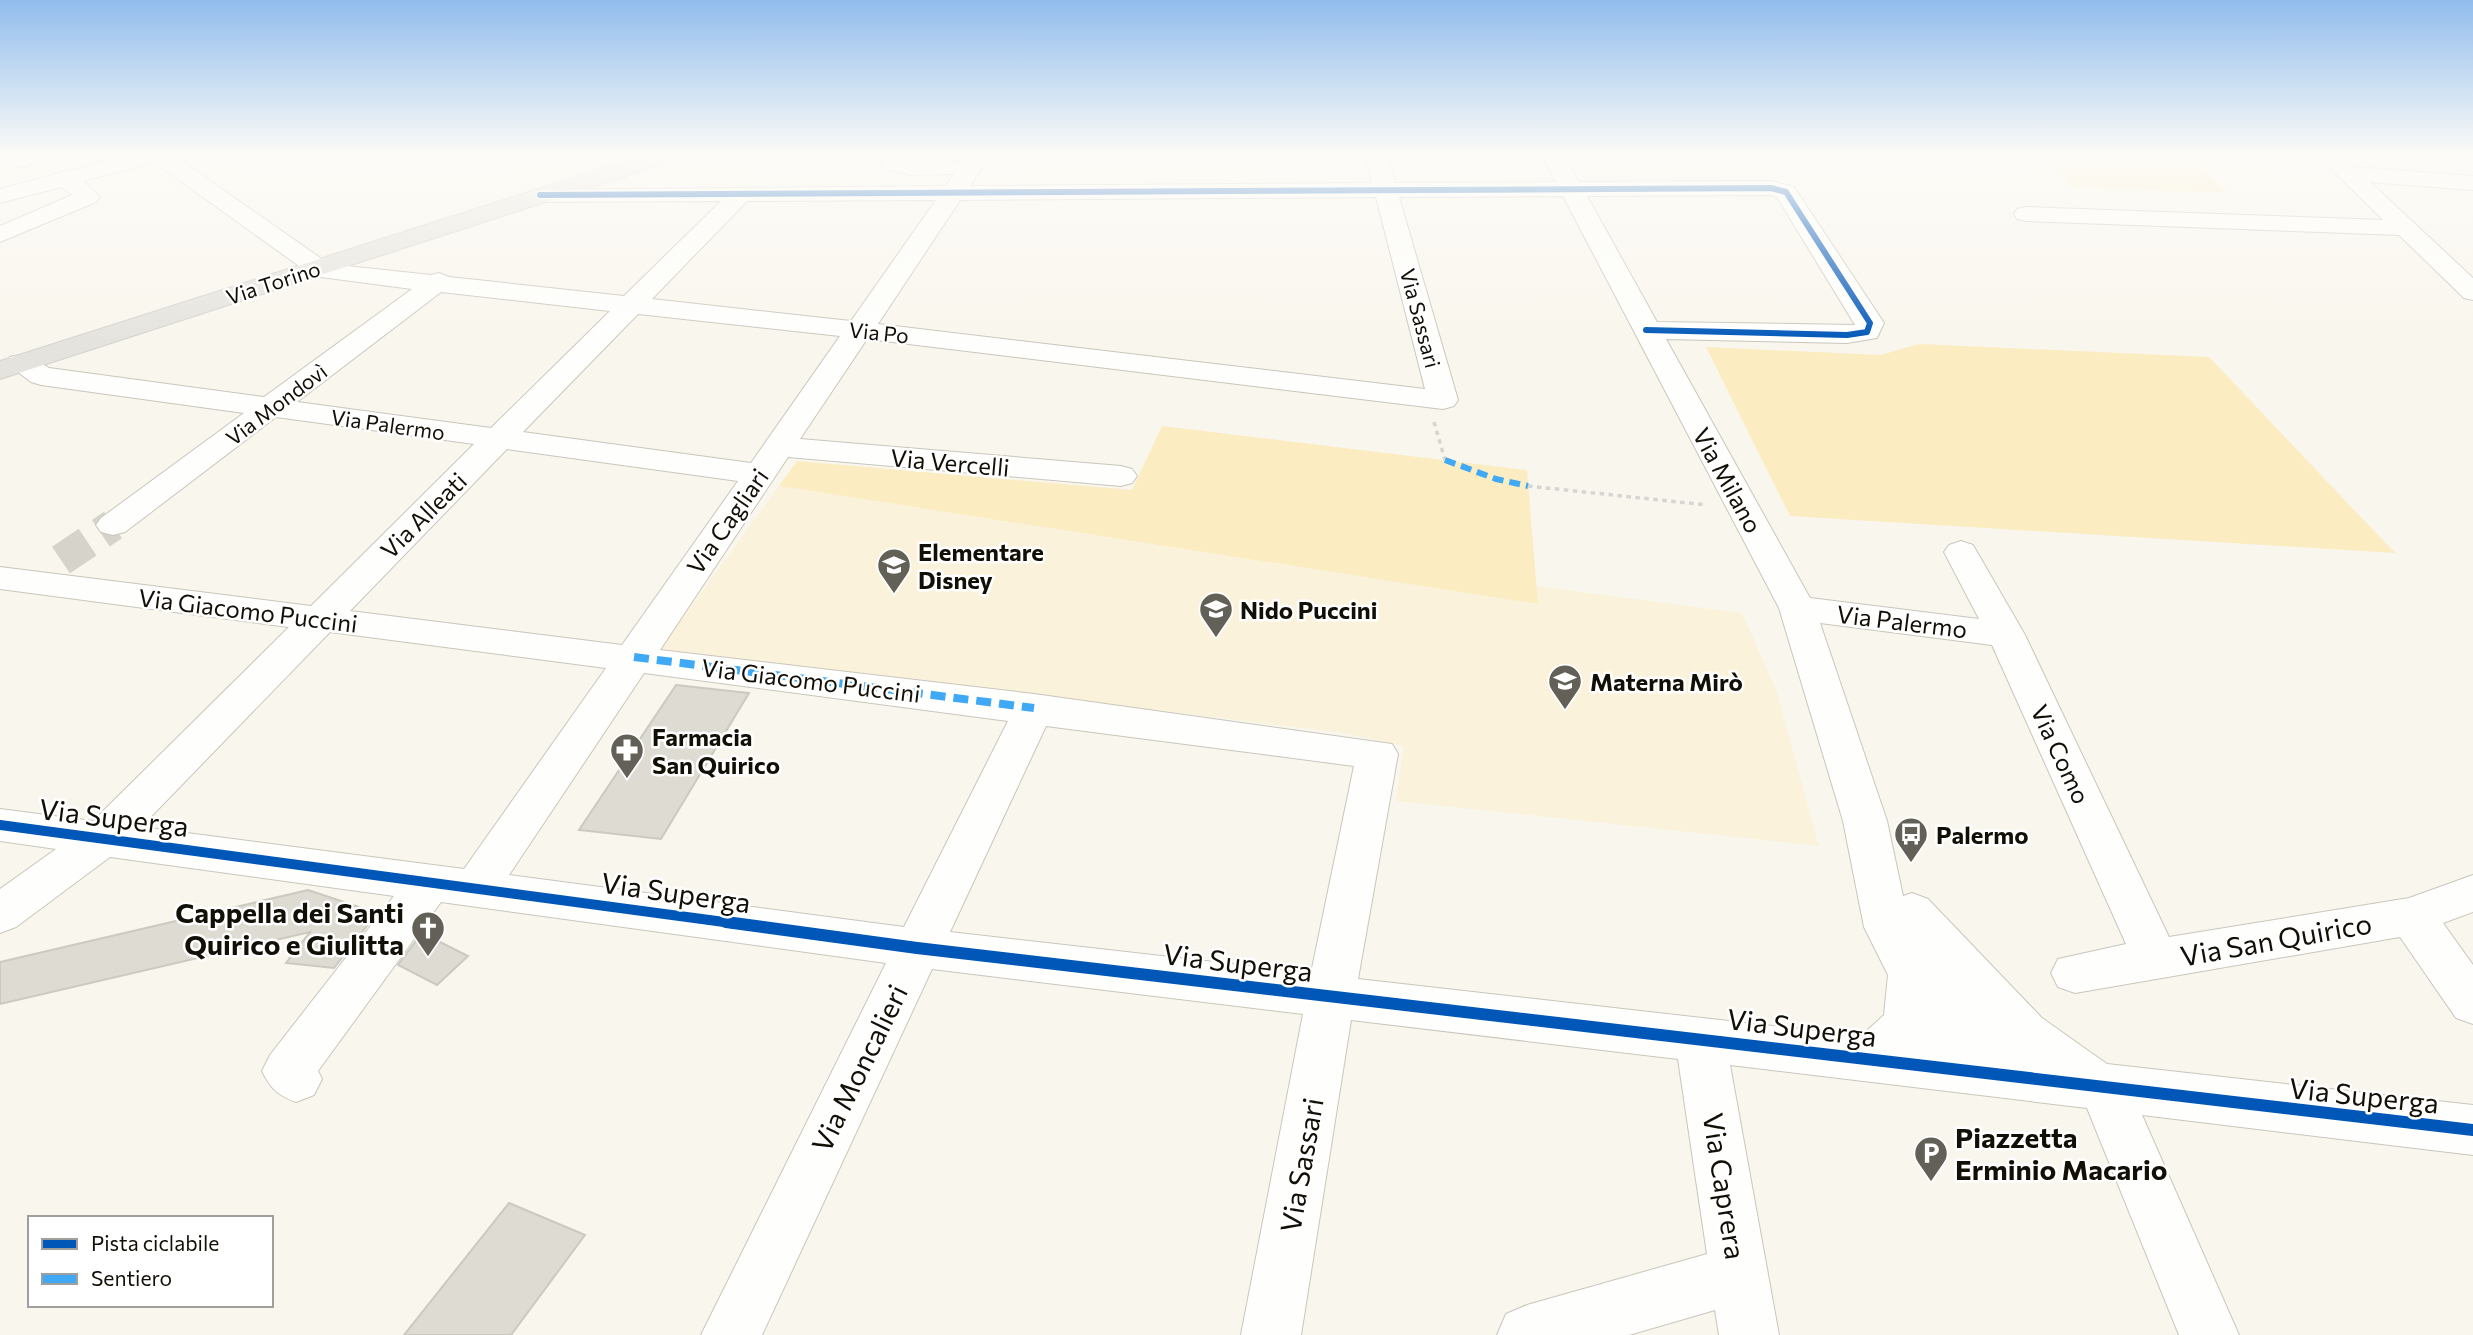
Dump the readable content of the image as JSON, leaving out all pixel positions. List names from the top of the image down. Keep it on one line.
{"streets":{"main road":["Via Torino"],"street":["Via Sassari","Via Po","Via Mondovì","Via Palermo","Via Vercelli","Via Milano","Via Alleati","Via Cagliari","Via Giacomo Puccini","Via Como","Via Superga","Via San Quirico","Via Moncalieri","Via Caprera"]},"crossings":[["Via Torino","Via Po"],["Via Torino","Via Palermo"],["Via Sassari","Via Po"],["Via Sassari","Via Giacomo Puccini"],["Via Sassari","Via Superga"],["Via Po","Via Mondovì"],["Via Po","Via Alleati"],["Via Po","Via Cagliari"],["Via Mondovì","Via Palermo"],["Via Palermo","Via Vercelli"],["Via Palermo","Via Milano"],["Via Palermo","Via Alleati"],["Via Palermo","Via Cagliari"],["Via Palermo","Via Como"],["Via Vercelli","Via Cagliari"],["Via Milano","Via Superga"],["Via Alleati","Via Giacomo Puccini"],["Via Alleati","Via Superga"],["Via Cagliari","Via Giacomo Puccini"],["Via Cagliari","Via Superga"],["Via Giacomo Puccini","Via Superga"],["Via Giacomo Puccini","Via Moncalieri"],["Via Como","Via San Quirico"],["Via Superga","Via Moncalieri"],["Via Superga","Via Caprera"]],"places":{"school or university":["Elementare Disney","Nido Puccini","Materna Mirò"],"pharmacy":["Farmacia San Quirico"],"bus stop":["Palermo"],"church":["Cappella dei Santi Quirico e Giulitta"],"parking":["Piazzetta Erminio Macario"]},"legend":["Pista ciclabile","Sentiero"]}
